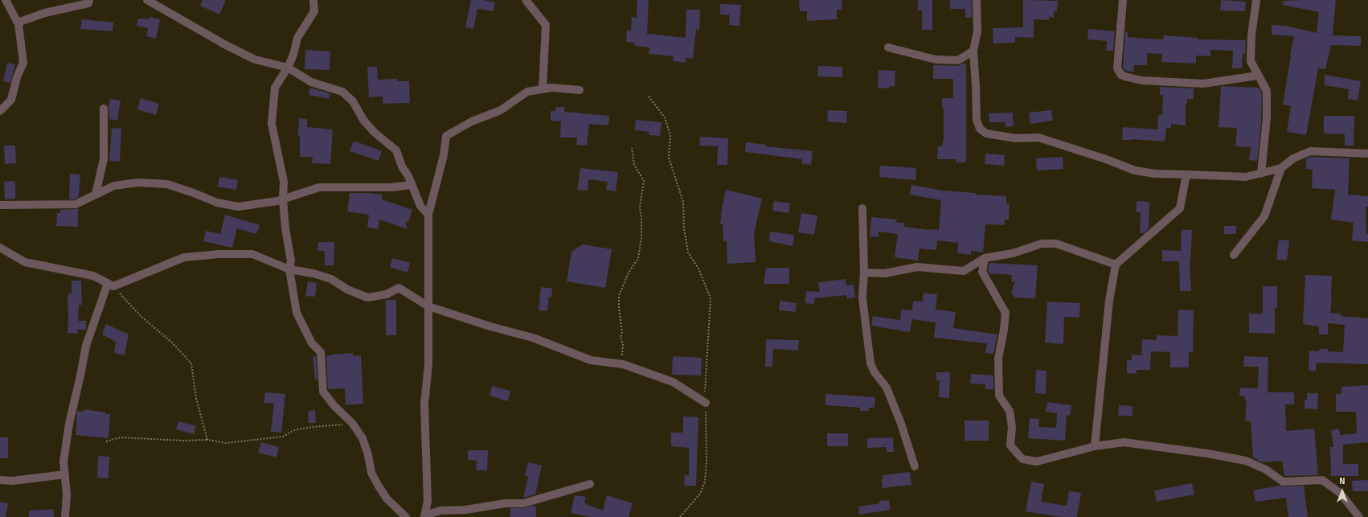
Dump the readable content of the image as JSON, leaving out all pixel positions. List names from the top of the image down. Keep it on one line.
{"north":"top"}
